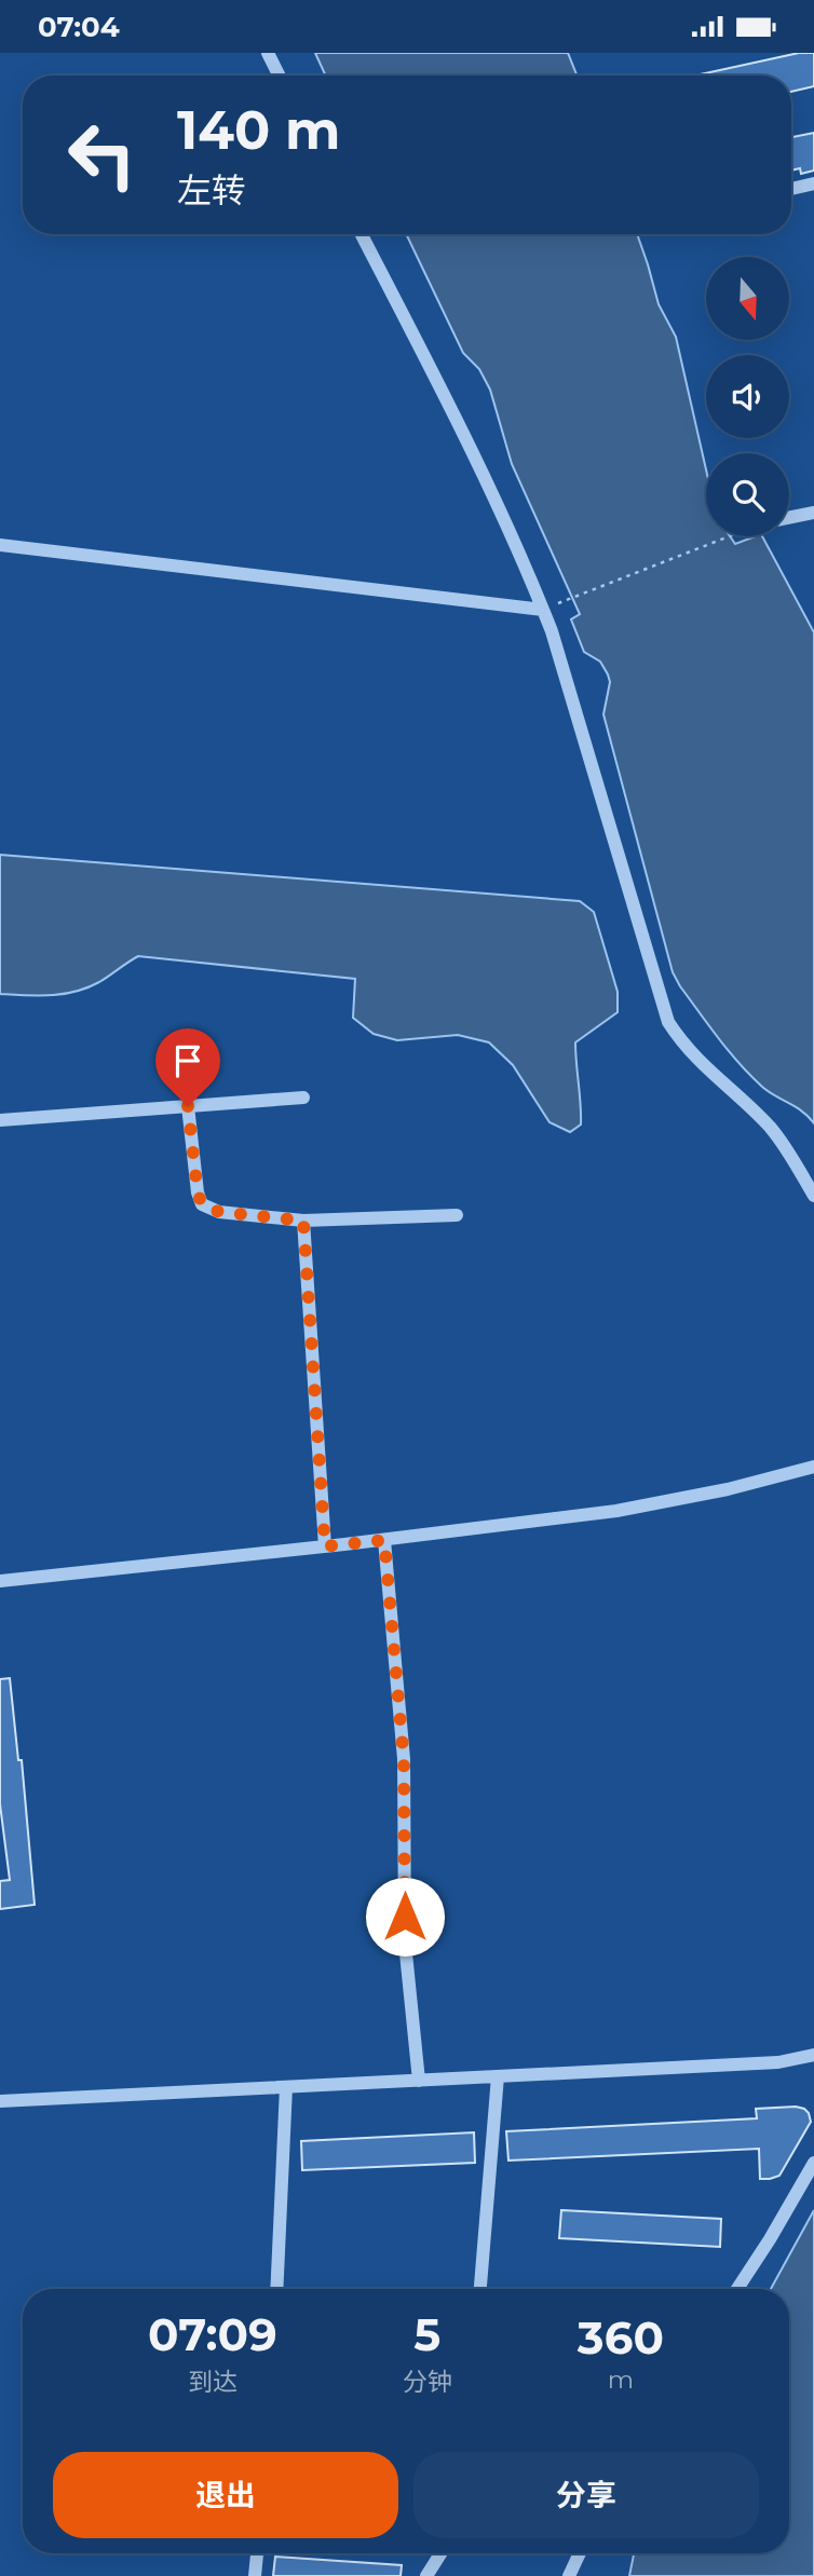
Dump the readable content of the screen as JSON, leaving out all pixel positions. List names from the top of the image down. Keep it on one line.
{"north":"bottom","page":{"status":"07:04","turn":["140 m","左转"],"eta":["07:09","到达","5","分钟","360","m"],"buttons":["退出","分享"]}}
